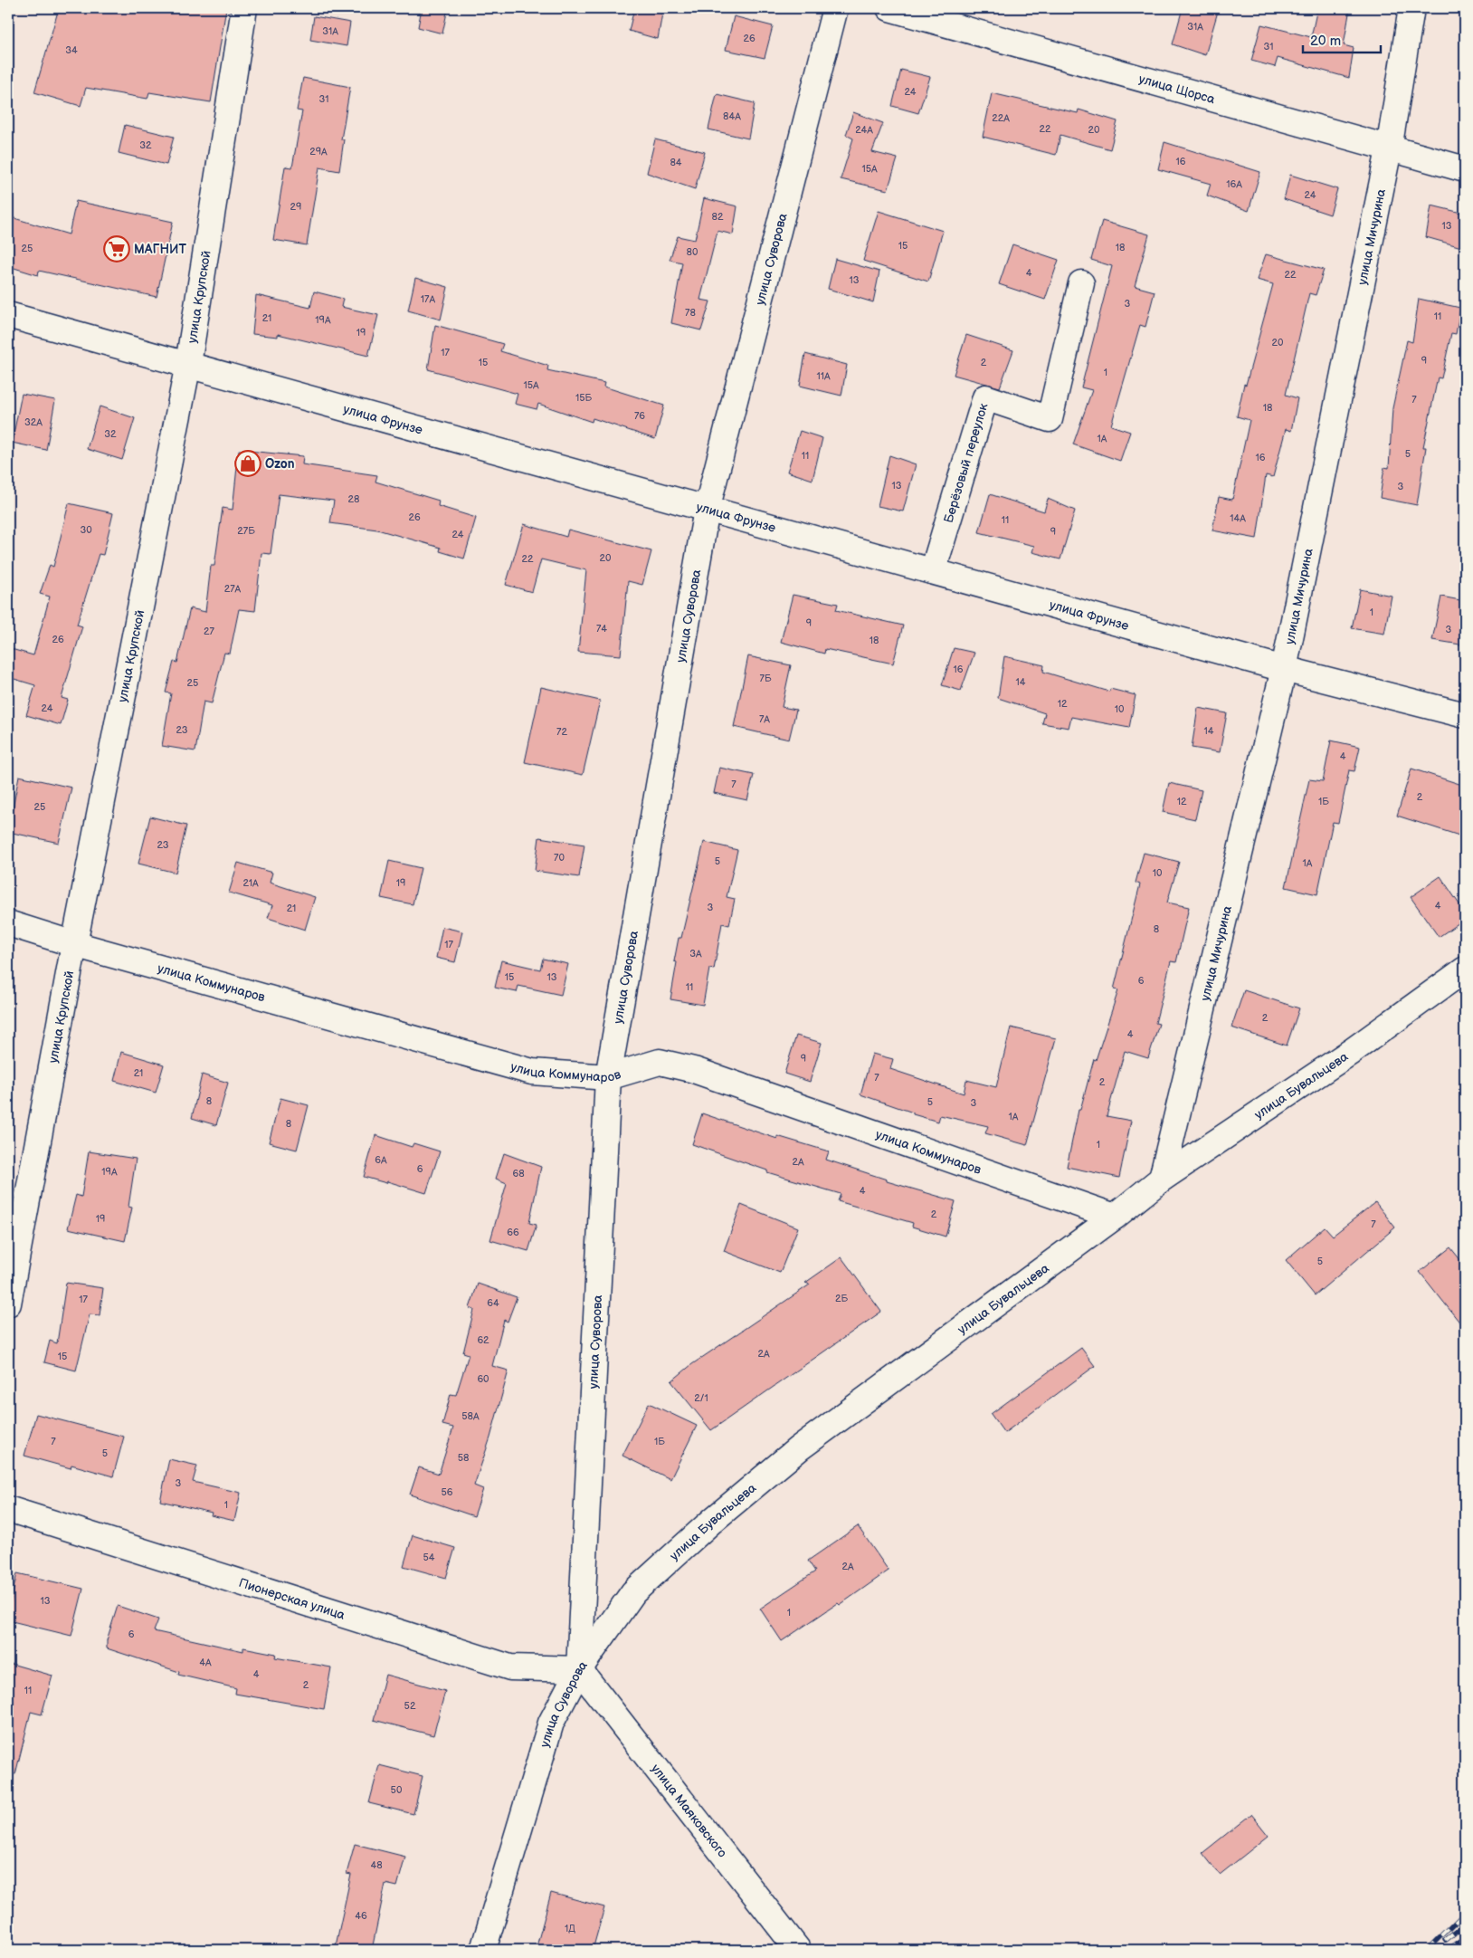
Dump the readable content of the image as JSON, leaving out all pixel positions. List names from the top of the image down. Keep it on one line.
{"streets":{"street":["улица Щорса","улица Мичурина","улица Суворова","улица Крупской","улица Фрунзе","Берёзовый переулок","улица Коммунаров","улица Бувальцева","Пионерская улица","улица Маяковского"]},"crossings":[["улица Щорса","улица Мичурина"],["улица Мичурина","улица Фрунзе"],["улица Мичурина","улица Бувальцева"],["улица Суворова","улица Фрунзе"],["улица Суворова","улица Коммунаров"],["улица Суворова","улица Бувальцева"],["улица Суворова","Пионерская улица"],["улица Суворова","улица Маяковского"],["улица Крупской","улица Фрунзе"],["улица Крупской","улица Коммунаров"],["улица Фрунзе","Берёзовый переулок"],["улица Коммунаров","улица Бувальцева"],["улица Бувальцева","Пионерская улица"],["улица Бувальцева","улица Маяковского"],["Пионерская улица","улица Маяковского"]],"places":{"supermarket":["МАГНИТ"],"shop":["Ozon"]},"house_numbers":["31А","31А","26","31","34","24","31","84А","22А","22","24А","20","32","29А","16","84","15А","16А","24","29","82","13","15","18","25","80","4","22","13","17А","3","78","11","21","19А","19","20","17","9","15","2","1","11А","15А","15Б","7","18","76","32А","32","1А","5","11","16","13","3","28","26","14А","11","30","27Б","9","24","20","22","27А","1","9","74","3","27","26","18","16","7Б","14","25","12","24","10","7А","23","14","72","4","7","2","12","1Б","25","23","70","5","1А","10","21А","19","4","3","21","8","17","3А","15","13","6","11","2","4","9","21","7","2","8","5","3","1А","8","1","6А","2А","6","19А","68","4","2","19","7","66","5","2Б","17","64","62","2А","15","60","2/1","58А","7","1Б","5","58","3","56","1","54","2А","13","1","6","4А","4","2","11","52","50","48","46","1Д"],"scale_bar":"20 m"}
